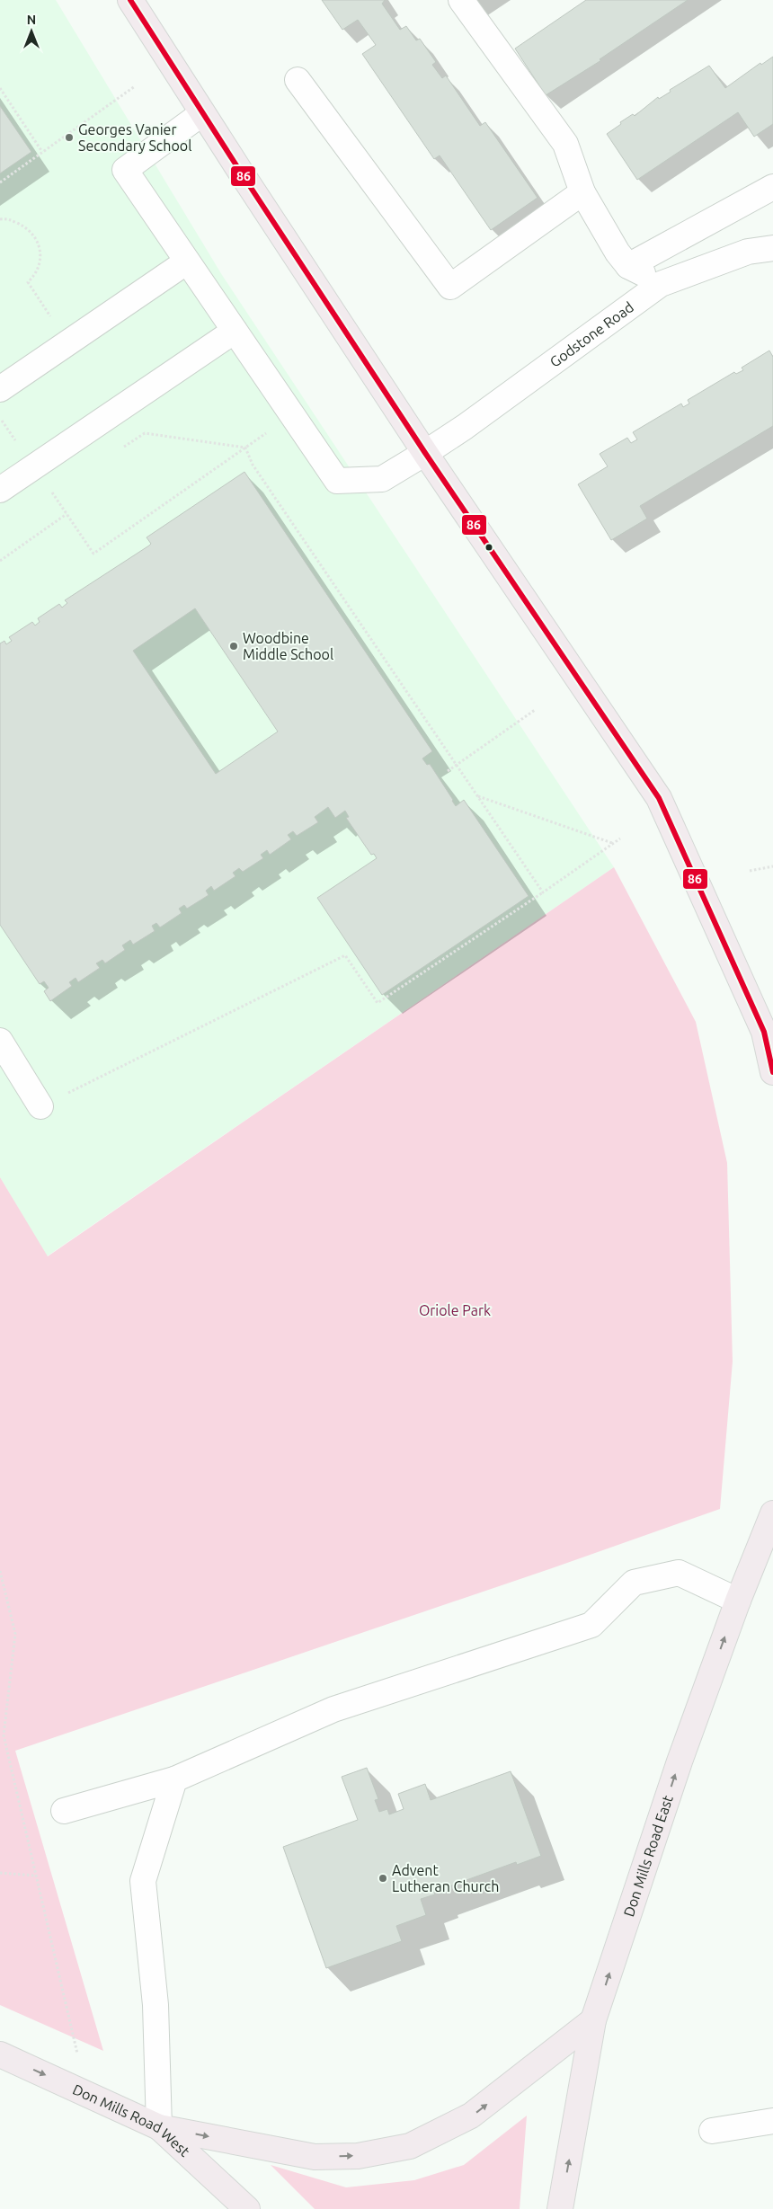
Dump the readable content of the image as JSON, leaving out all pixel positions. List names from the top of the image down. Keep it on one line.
{"streets":{"main road":["Don Mills Road East","Don Mills Road West"],"street":["Godstone Road"]},"one_way":["Don Mills Road East"],"parks":["Oriole Park"],"places":["Georges Vanier Secondary School","Woodbine Middle School","Advent Lutheran Church"],"lines":["transit line 86"],"north":"top"}
